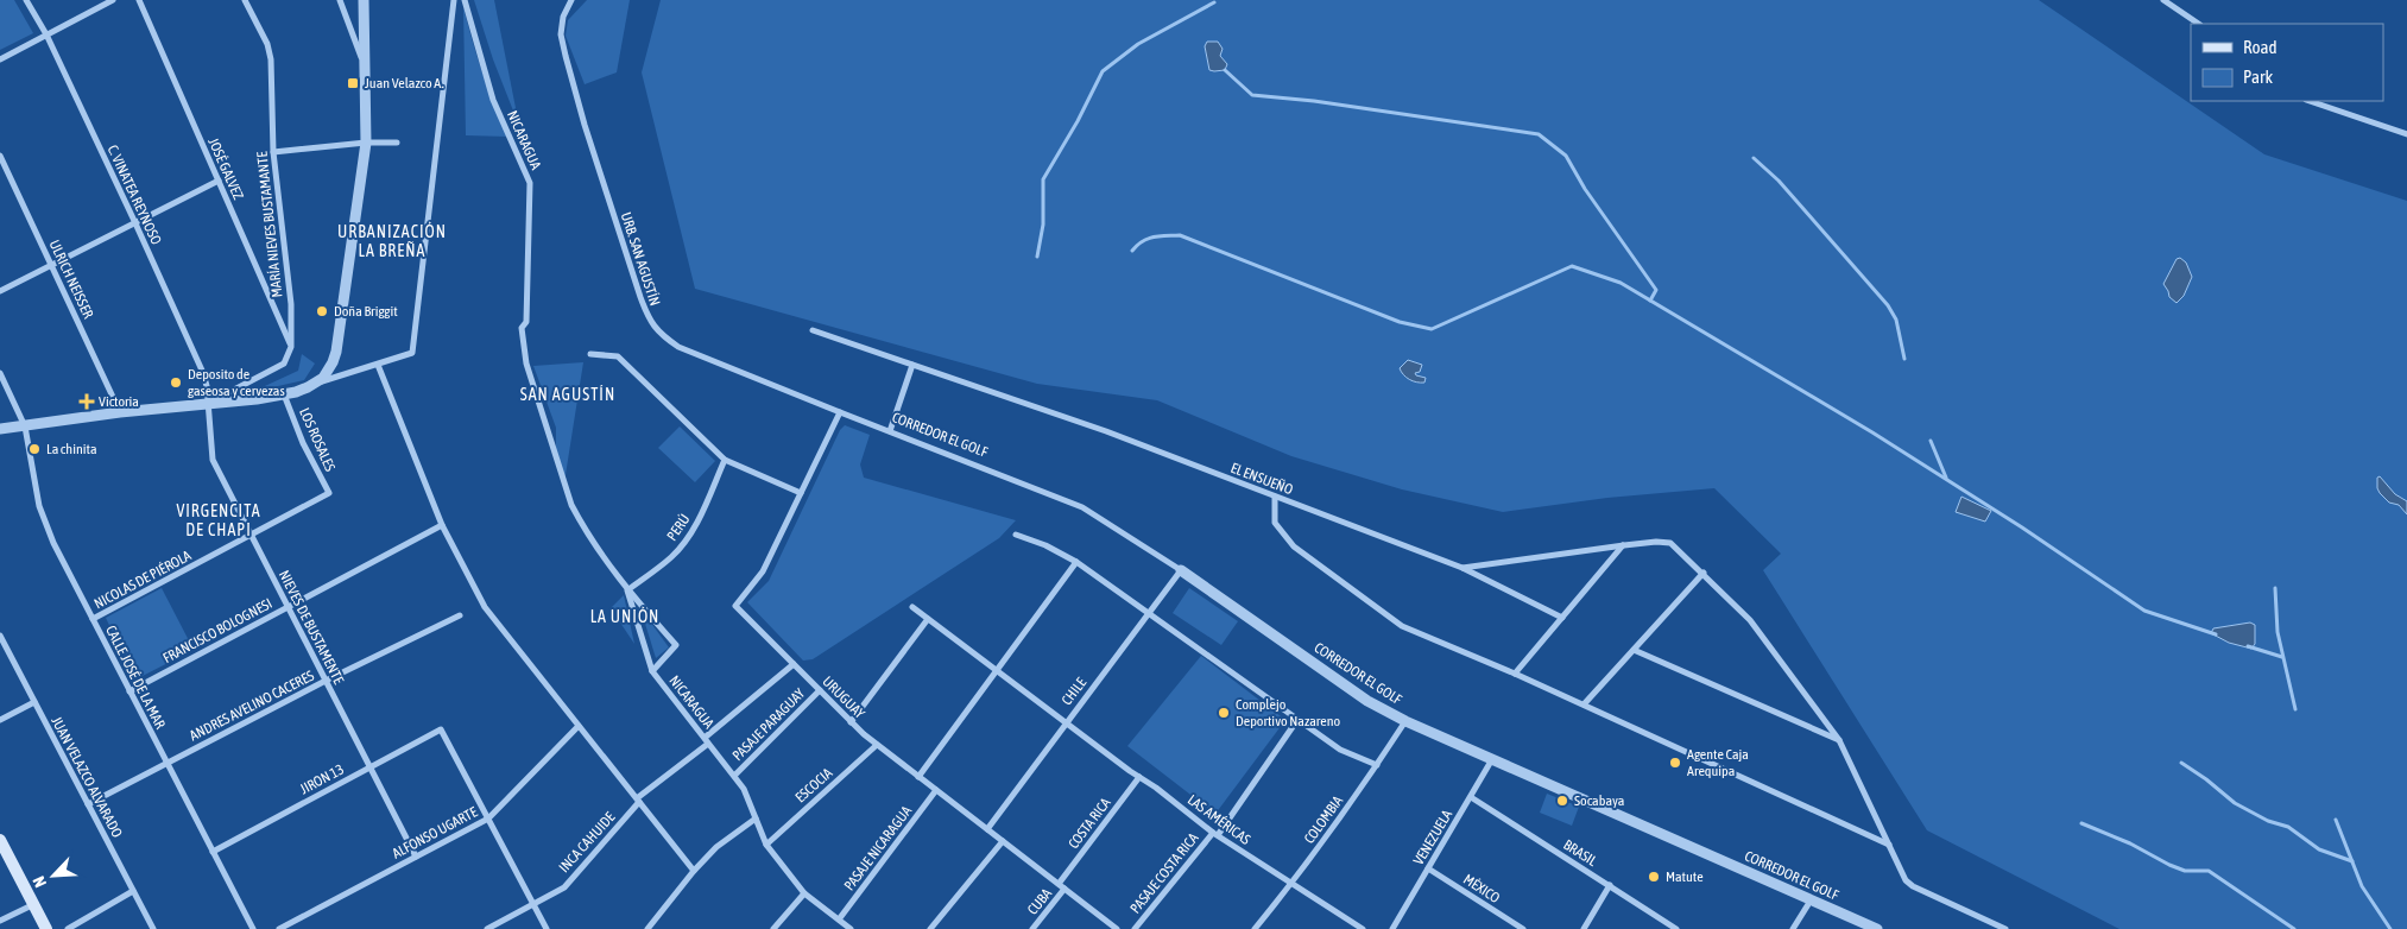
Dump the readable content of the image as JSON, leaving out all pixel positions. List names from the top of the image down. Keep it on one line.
{"streets":{"street":["NICARAGUA","JOSÉ GALVEZ","C. VINATEA REYNOSO","MARÍA NIEVES BUSTAMANTE","URB. SAN AGUSTÍN","ULRICH NEISSER","CORREDOR EL GOLF","LOS ROSALES","EL ENSUEÑO","PERÚ","NICOLAS DE PIÉROLA","NIEVES DE BUSTAMENTE","FRANCISCO BOLOGNESI","CALLE JOSÉ DE LA MAR","CHILE","URUGUAY","ANDRES AVELINO CACERES","PASAJE PARAGUAY","JUAN VELAZCO ALVARADO","JIRON 13","ESCOCIA","LAS AMÉRICAS","COLOMBIA","COSTA RICA","ALFONSO UGARTE","VENEZUELA","INCA CAHUIDE","PASAJE NICARAGUA","BRASIL","PASAJE COSTA RICA","MÉXICO","CUBA"]},"crossings":[["NICARAGUA","PERÚ"],["NICARAGUA","PASAJE PARAGUAY"],["NICARAGUA","INCA CAHUIDE"],["JOSÉ GALVEZ","MARÍA NIEVES BUSTAMANTE"],["C. VINATEA REYNOSO","NIEVES DE BUSTAMENTE"],["URB. SAN AGUSTÍN","CORREDOR EL GOLF"],["URB. SAN AGUSTÍN","URUGUAY"],["CORREDOR EL GOLF","CHILE"],["CORREDOR EL GOLF","URUGUAY"],["CORREDOR EL GOLF","COLOMBIA"],["CORREDOR EL GOLF","VENEZUELA"],["LOS ROSALES","NICOLAS DE PIÉROLA"],["NICOLAS DE PIÉROLA","NIEVES DE BUSTAMENTE"],["NICOLAS DE PIÉROLA","CALLE JOSÉ DE LA MAR"],["NIEVES DE BUSTAMENTE","FRANCISCO BOLOGNESI"],["NIEVES DE BUSTAMENTE","ANDRES AVELINO CACERES"],["NIEVES DE BUSTAMENTE","JIRON 13"],["NIEVES DE BUSTAMENTE","ALFONSO UGARTE"],["FRANCISCO BOLOGNESI","CALLE JOSÉ DE LA MAR"],["CALLE JOSÉ DE LA MAR","ANDRES AVELINO CACERES"],["CALLE JOSÉ DE LA MAR","JIRON 13"],["CHILE","URUGUAY"],["CHILE","LAS AMÉRICAS"],["URUGUAY","PASAJE PARAGUAY"],["URUGUAY","ESCOCIA"],["URUGUAY","COSTA RICA"],["URUGUAY","INCA CAHUIDE"],["URUGUAY","PASAJE NICARAGUA"],["URUGUAY","CUBA"],["ANDRES AVELINO CACERES","JUAN VELAZCO ALVARADO"],["JIRON 13","ALFONSO UGARTE"],["LAS AMÉRICAS","COLOMBIA"],["LAS AMÉRICAS","COSTA RICA"],["LAS AMÉRICAS","PASAJE COSTA RICA"],["VENEZUELA","BRASIL"],["VENEZUELA","MÉXICO"]],"districts":["URBANIZACIÓN LA BREÑA","SAN AGUSTÍN","VIRGENCITA DE CHAPI","LA UNIÓN"],"places":{"transit":["Juan Velazco A."],"other":["Doña Briggit","Deposito de gaseosa y cervezas","La chinita","Complejo Deportivo Nazareno","Agente Caja Arequipa","Socabaya","Matute"],"health":["Victoria"]},"legend":["Road","Park"],"north":"bottom left"}
